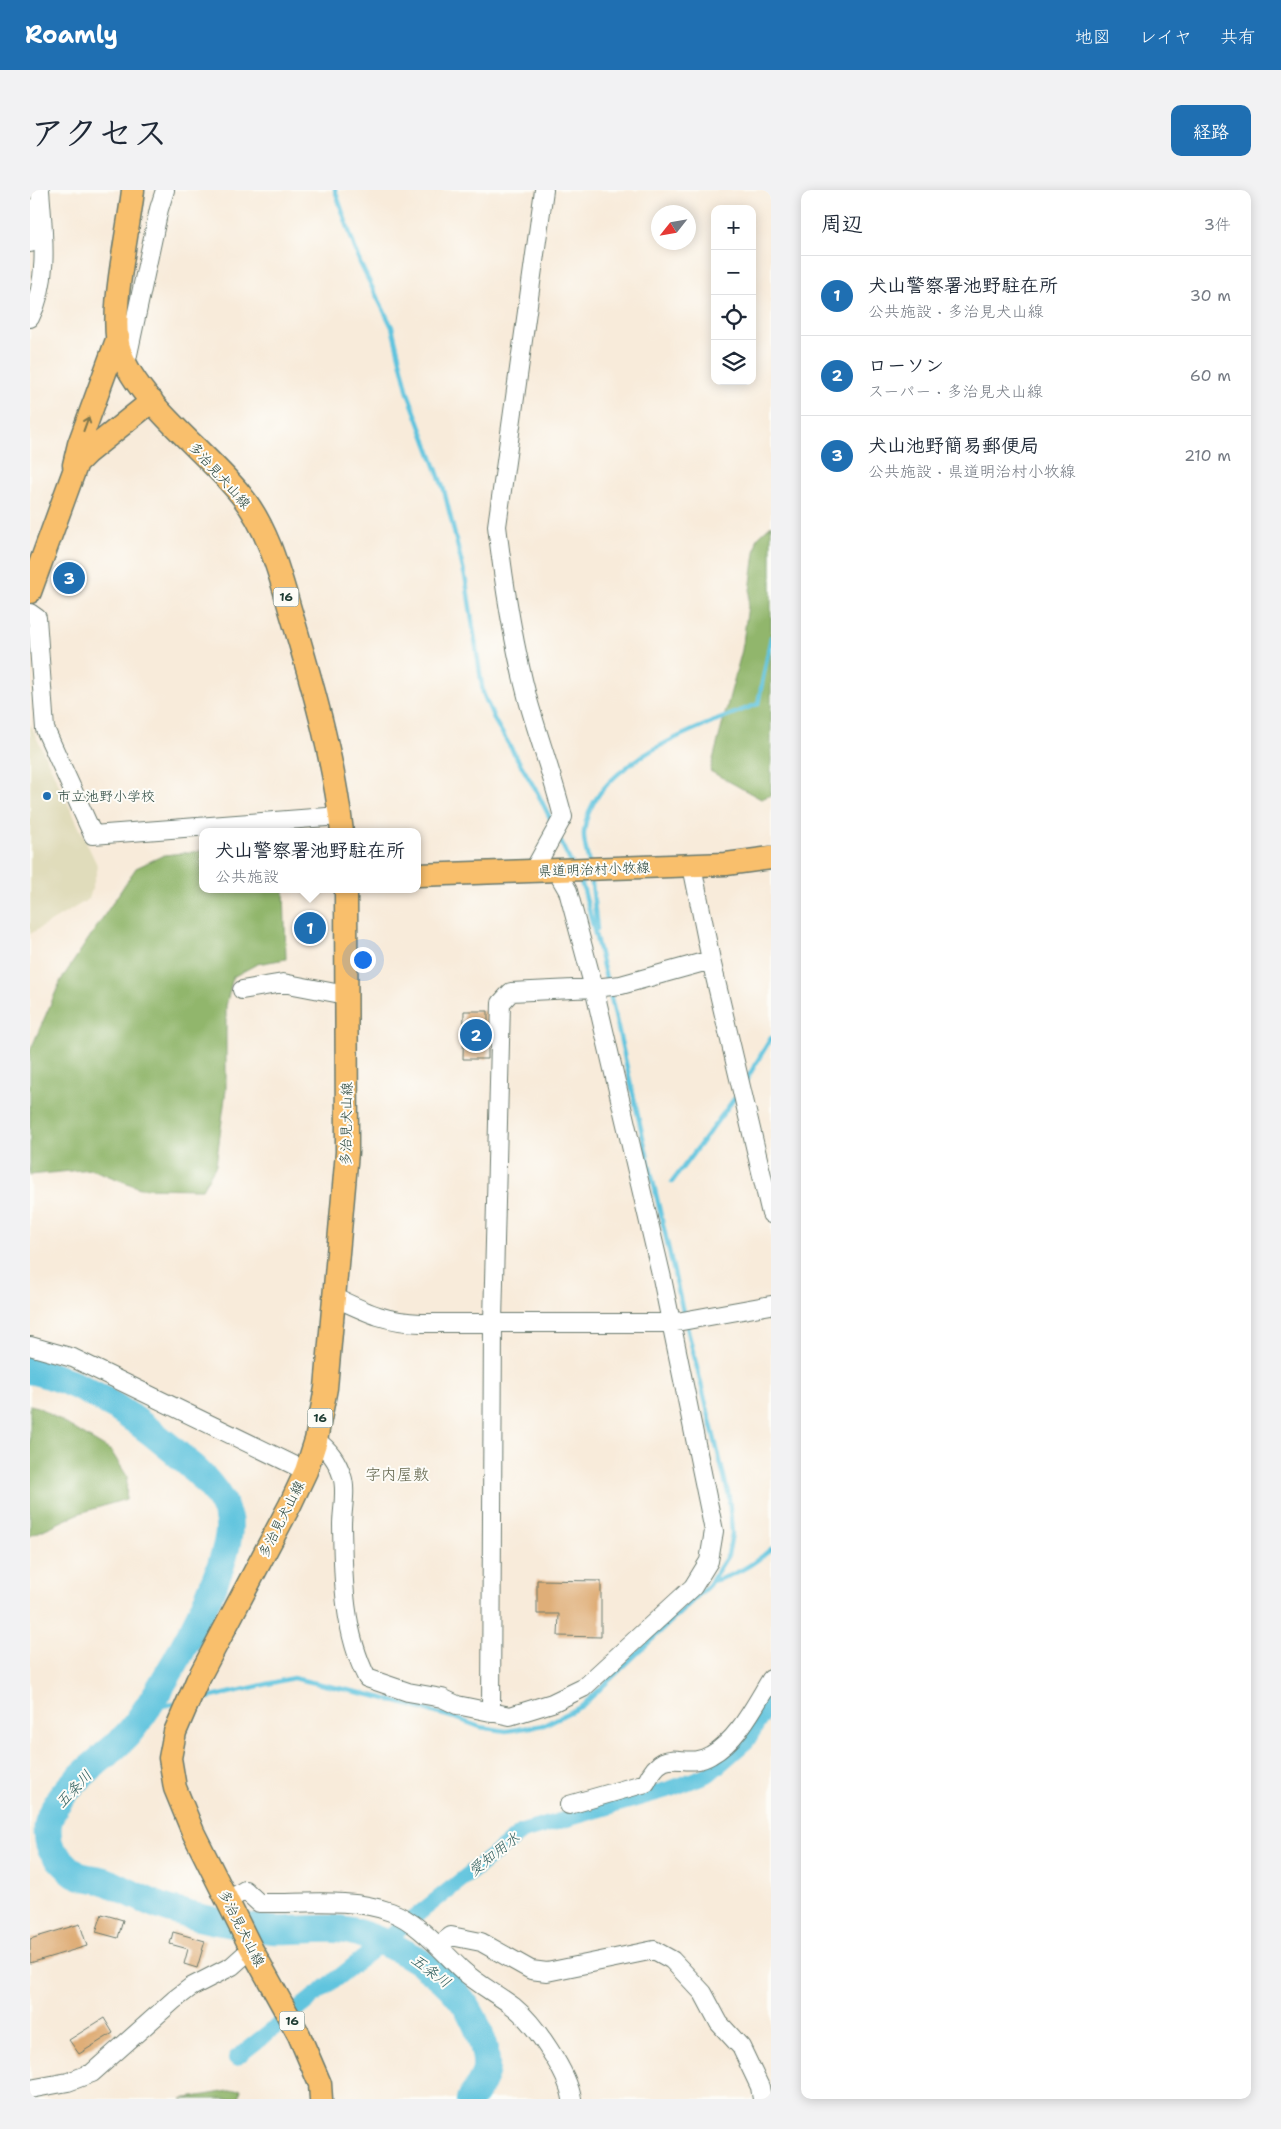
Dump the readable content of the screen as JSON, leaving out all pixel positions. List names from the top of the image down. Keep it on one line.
{"streets":{"main road":["多治見犬山線","16","県道明治村小牧線"]},"districts":["字内屋敷"],"water":["五条川","愛知用水"],"places":["市立池野小学校"],"north":"bottom left","page":{"header":"Roamly","nav":["地図","レイヤ","共有"],"title":"アクセス","buttons":"経路","heading":["周辺","3件"],"map_buttons":["+","−"],"list":[{"mark":"1","name":"犬山警察署池野駐在所","note":"公共施設 · 多治見犬山線","value":"30 m"},{"mark":"2","name":"ローソン","note":"スーパー · 多治見犬山線","value":"60 m"},{"mark":"3","name":"犬山池野簡易郵便局","note":"公共施設 · 県道明治村小牧線","value":"210 m"}],"pins":["3","1","2"],"popup":["犬山警察署池野駐在所","公共施設"]}}
